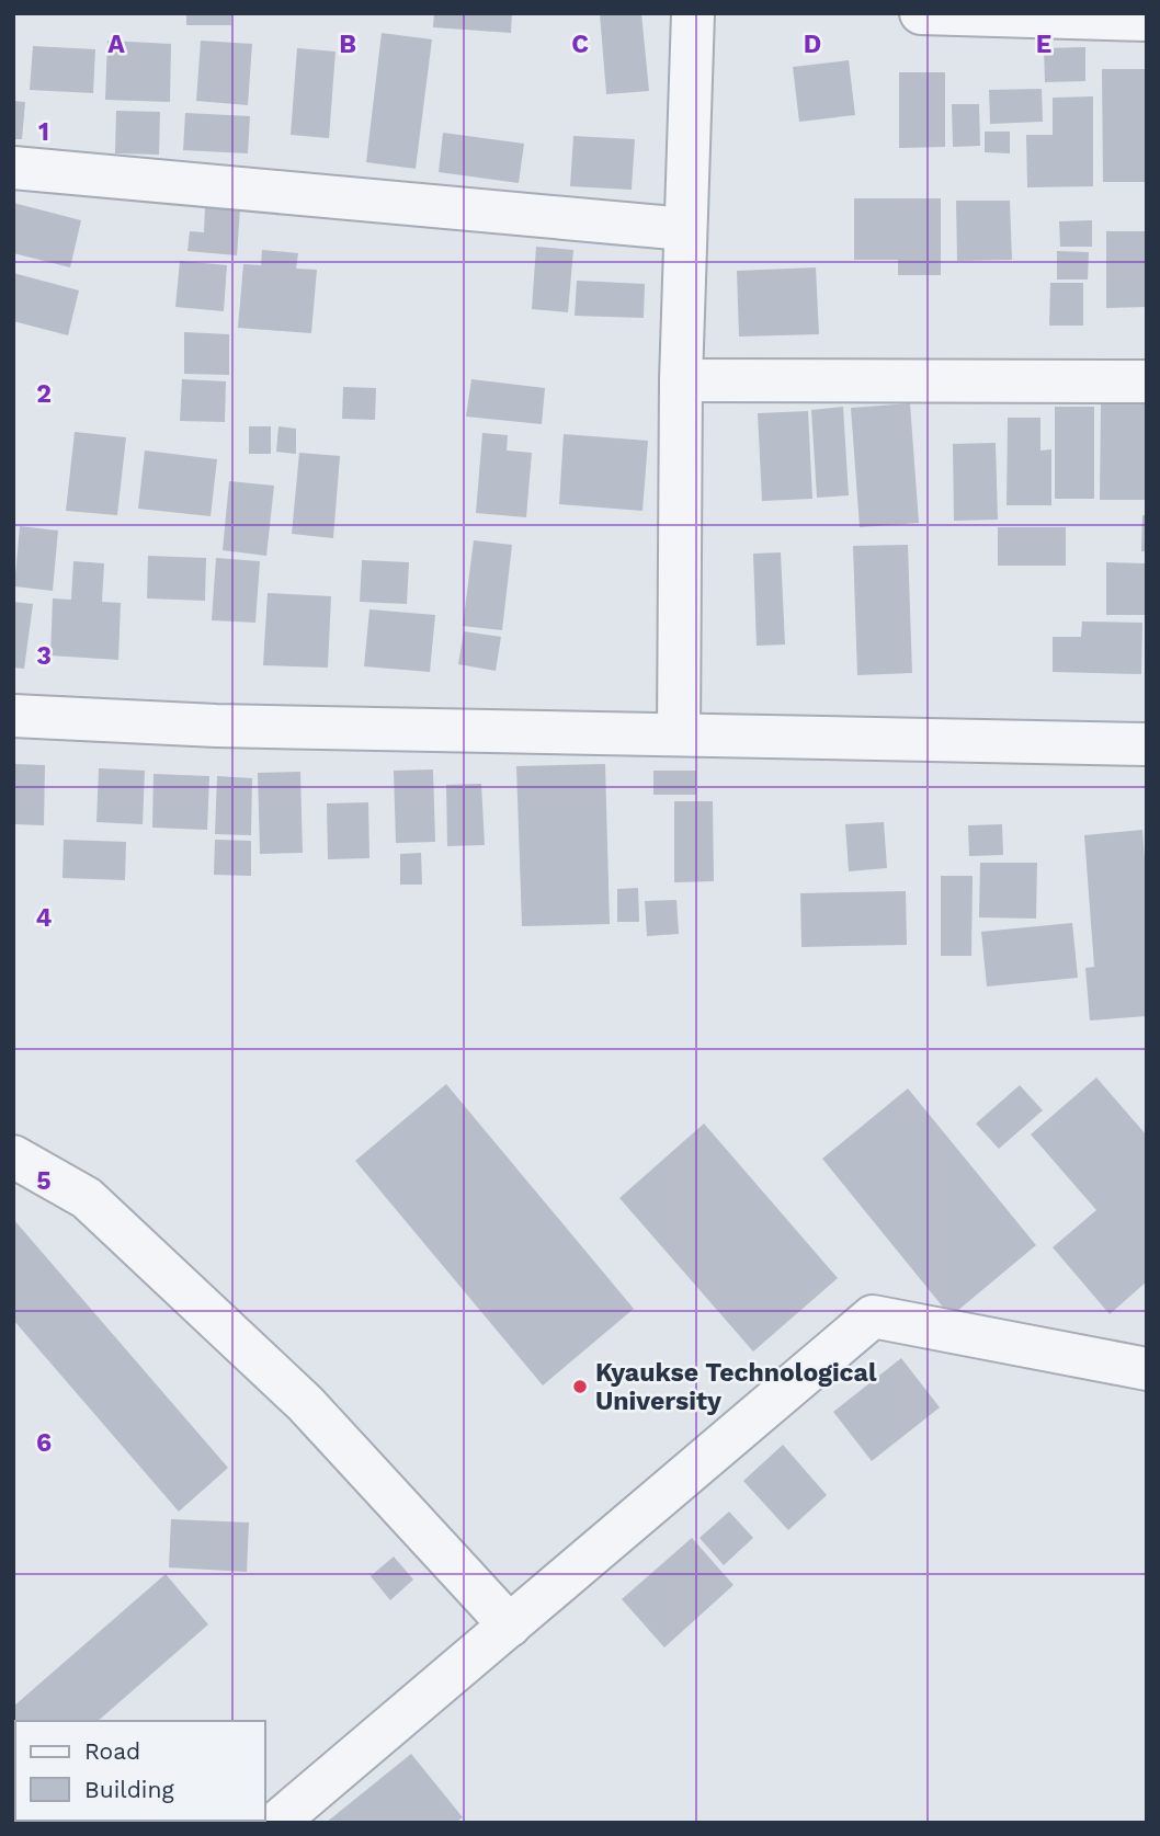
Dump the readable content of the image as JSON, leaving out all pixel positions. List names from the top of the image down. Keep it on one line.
{"places":["Kyaukse Technological University"],"legend":["Road","Building"],"grid":{"columns":["A","B","C","D","E"],"rows":["1","2","3","4","5","6"]}}
